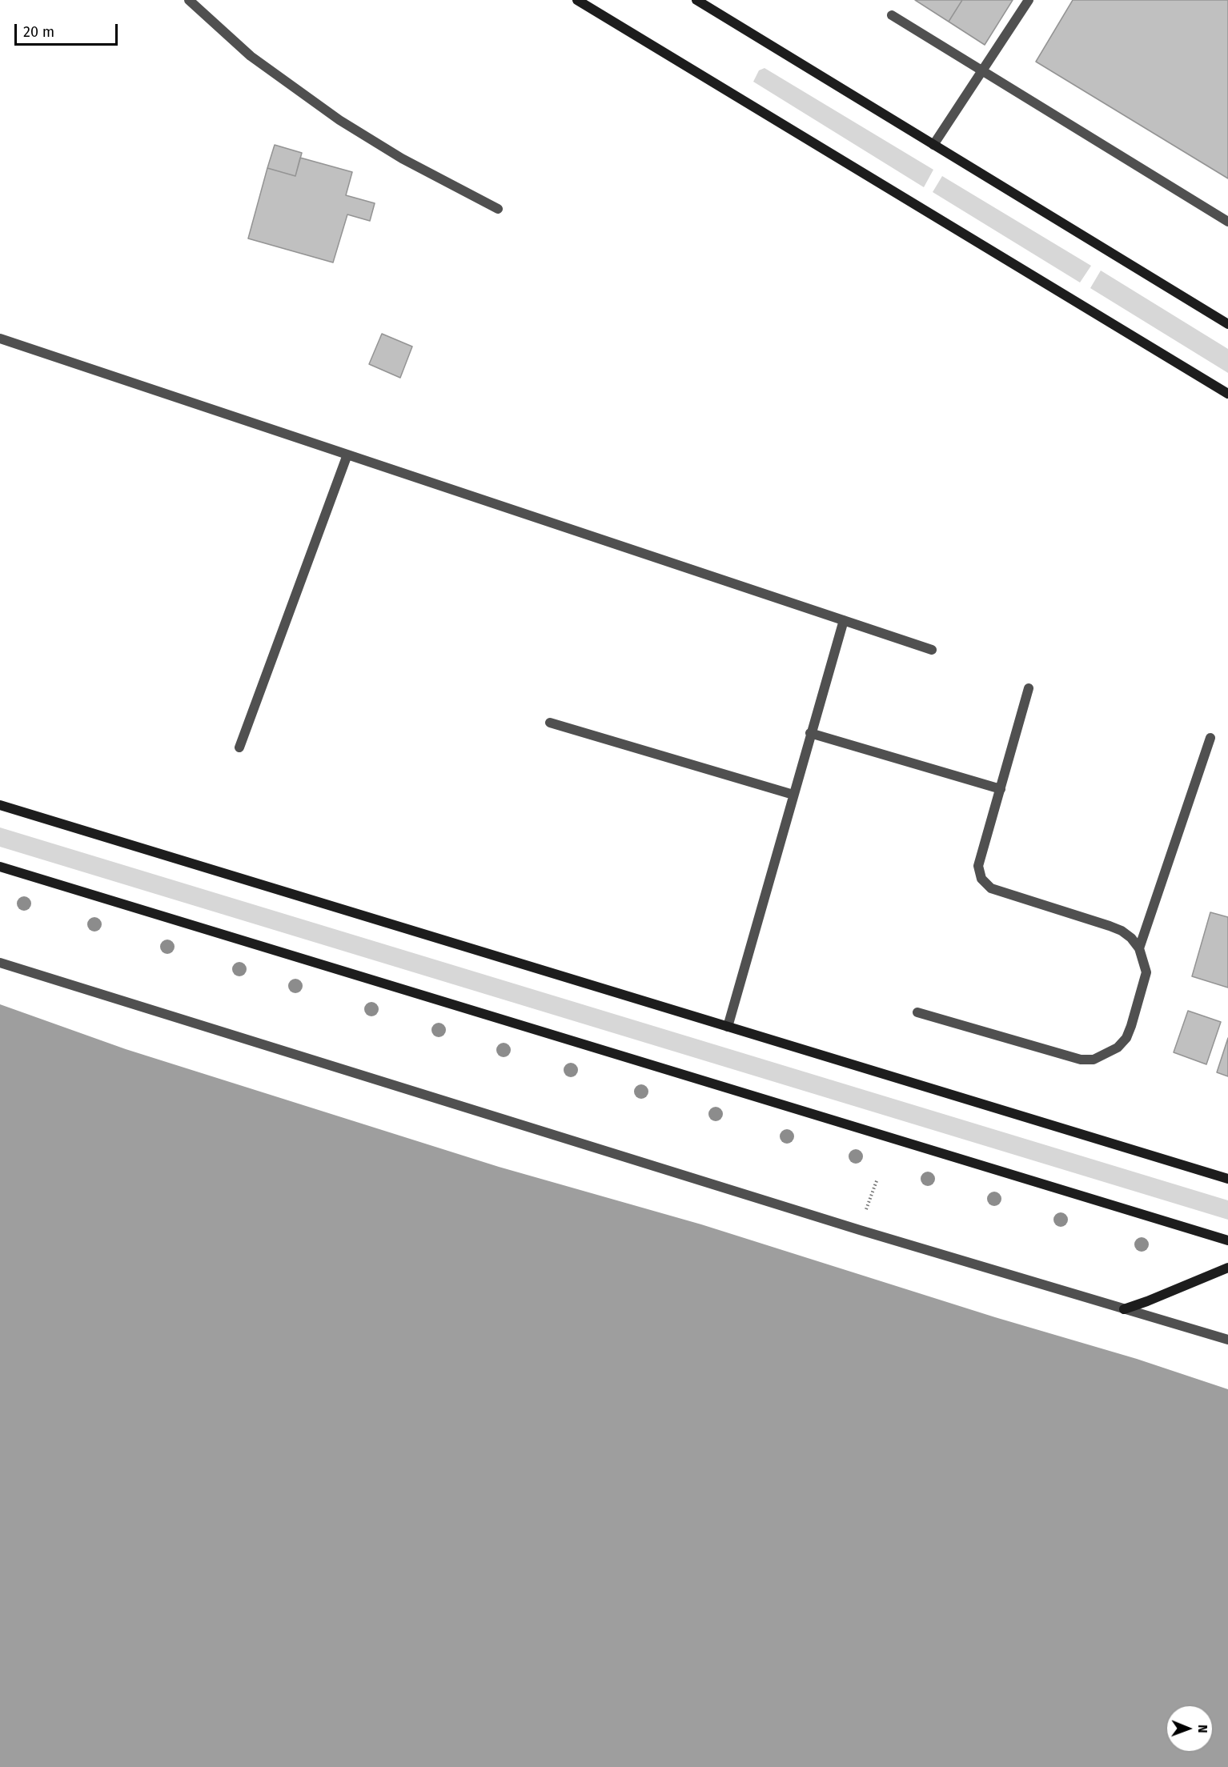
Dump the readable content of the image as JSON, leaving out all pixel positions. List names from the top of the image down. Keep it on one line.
{"scale_bar":"20 m","north":"right"}
